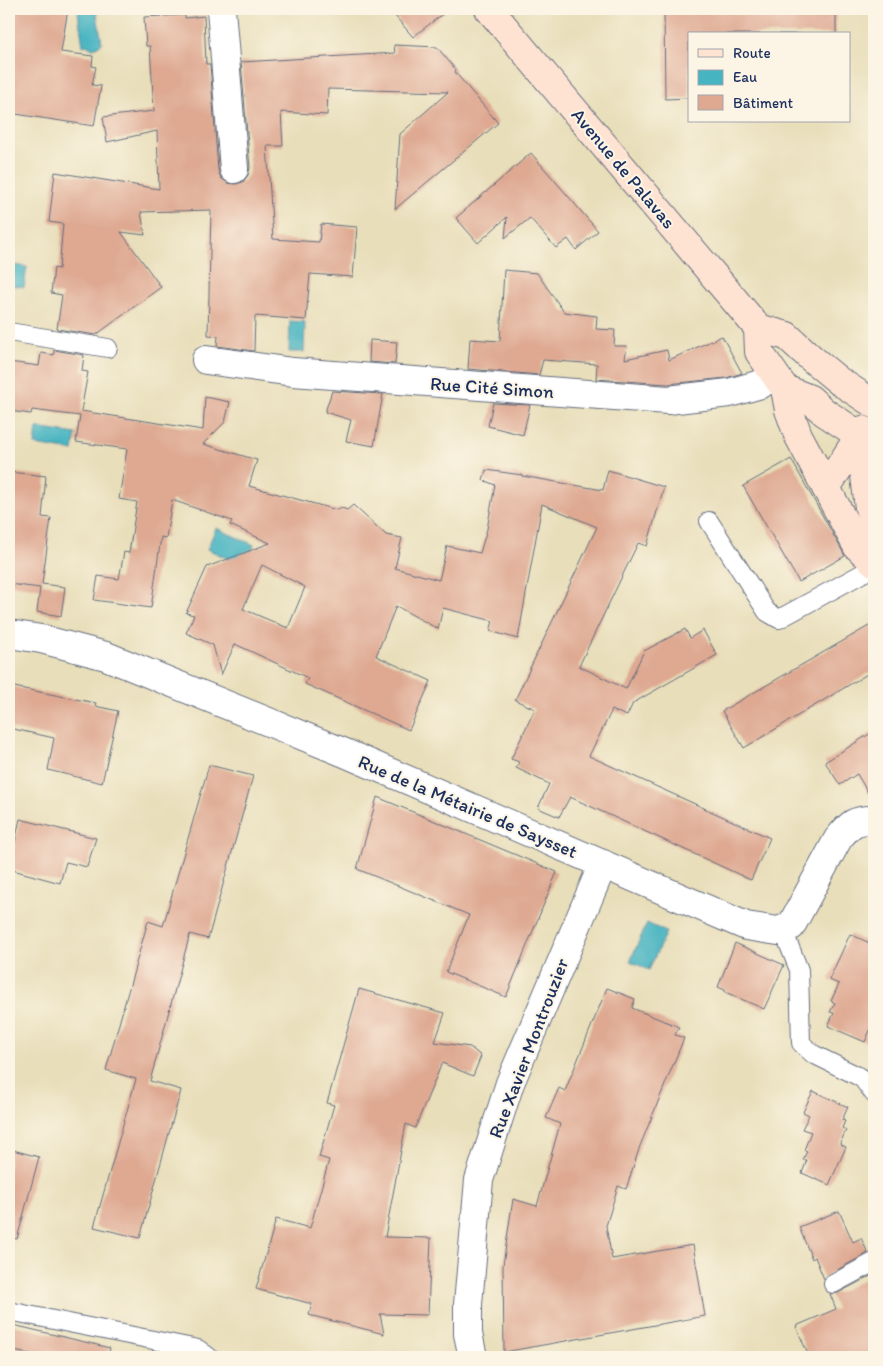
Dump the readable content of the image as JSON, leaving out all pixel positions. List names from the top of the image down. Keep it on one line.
{"streets":{"main road":["Avenue de Palavas"],"street":["Rue Cité Simon","Rue de la Métairie de Saysset","Rue Xavier Montrouzier"]},"crossings":[["Rue de la Métairie de Saysset","Rue Xavier Montrouzier"]],"legend":["Route","Eau","Bâtiment"]}
